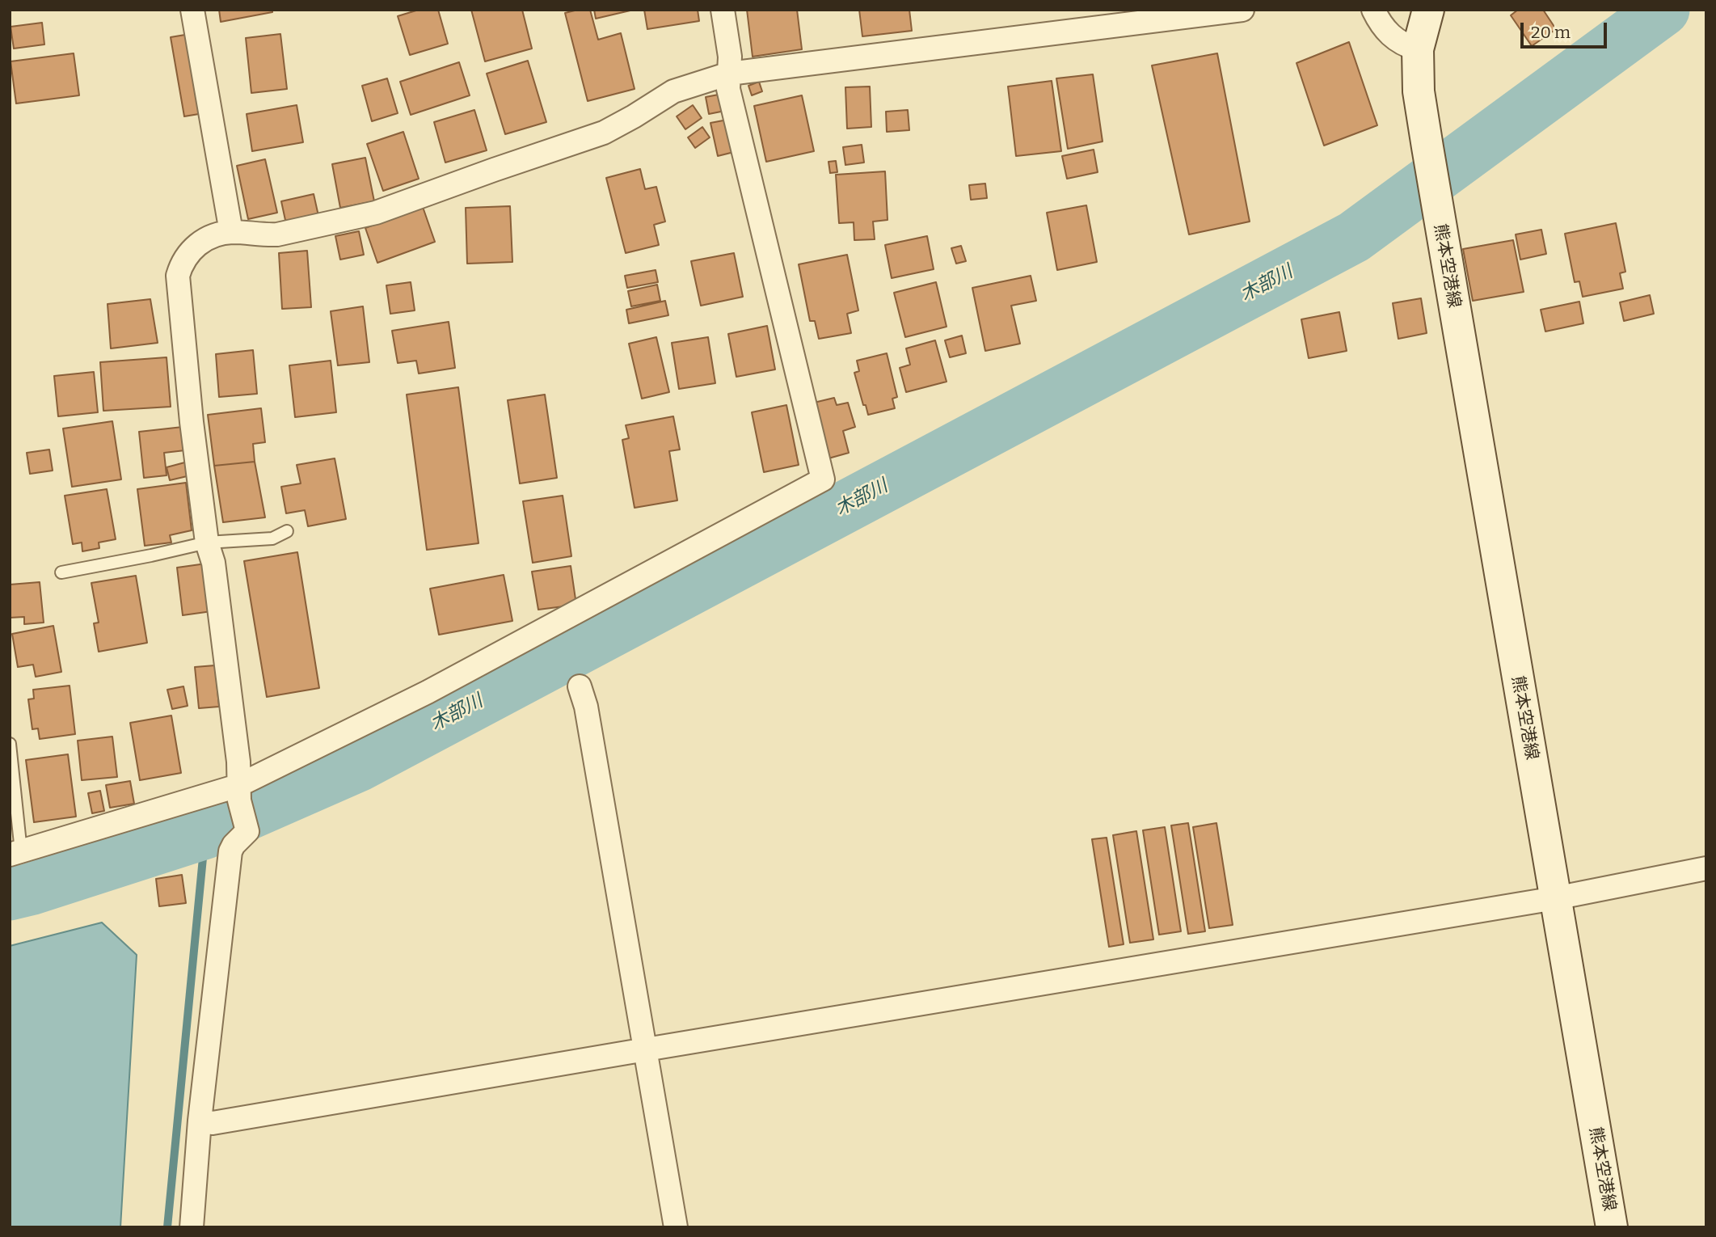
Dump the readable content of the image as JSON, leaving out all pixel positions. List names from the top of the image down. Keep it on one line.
{"streets":{"main road":["熊本空港線"]},"water":["木部川"],"scale_bar":"20 m"}
